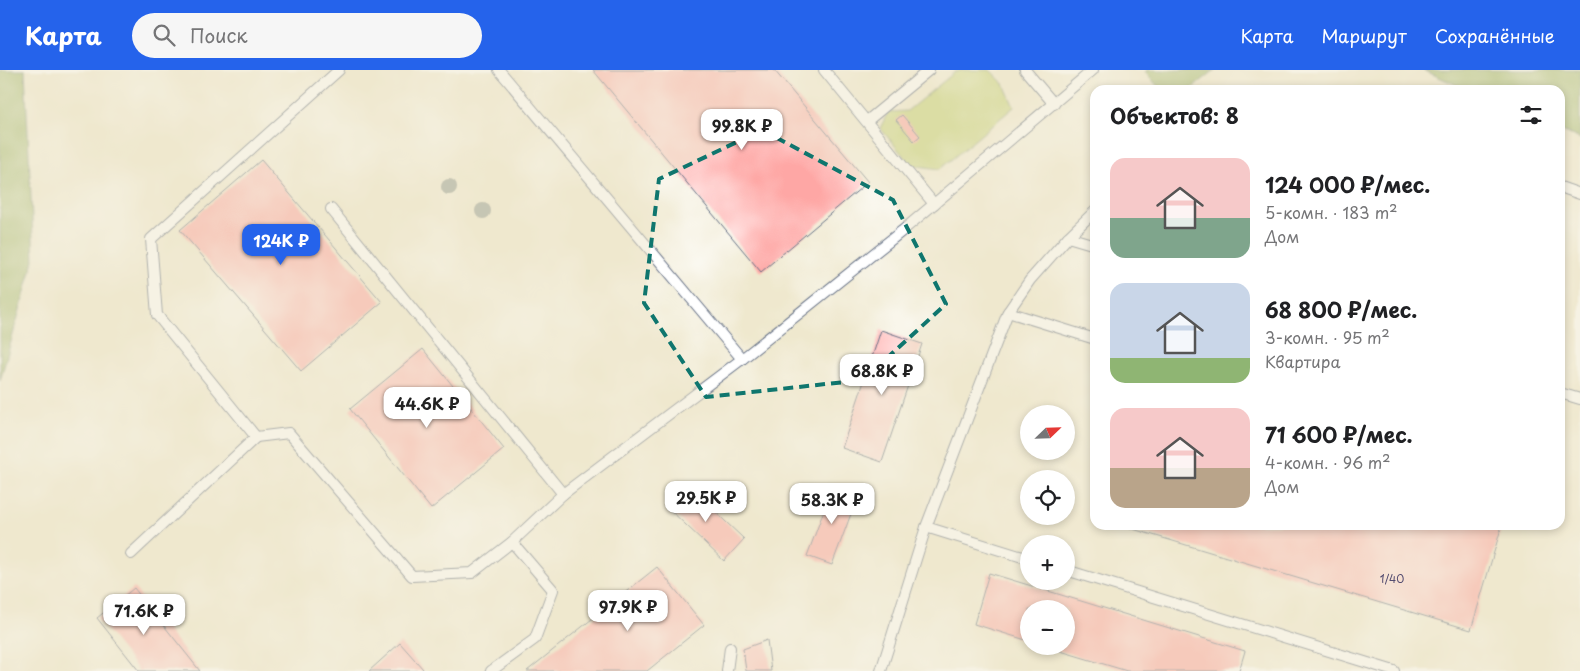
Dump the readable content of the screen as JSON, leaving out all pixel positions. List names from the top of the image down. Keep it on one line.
{"house_numbers":["1/40"],"north":"top right","page":{"header":"Карта","search":"Поиск","nav":["Карта","Маршрут","Сохранённые"],"heading":"Объектов: 8","price":["99.8K ₽","124K ₽","68.8K ₽","44.6K ₽","29.5K ₽","58.3K ₽","97.9K ₽","71.6K ₽"],"list":[{"name":"124 000 ₽/мес.","note":"5-комн. · 183 m² · Дом"},{"name":"68 800 ₽/мес.","note":"3-комн. · 95 m² · Квартира"},{"name":"71 600 ₽/мес.","note":"4-комн. · 96 m² · Дом"}],"map_buttons":["+","−"]}}
